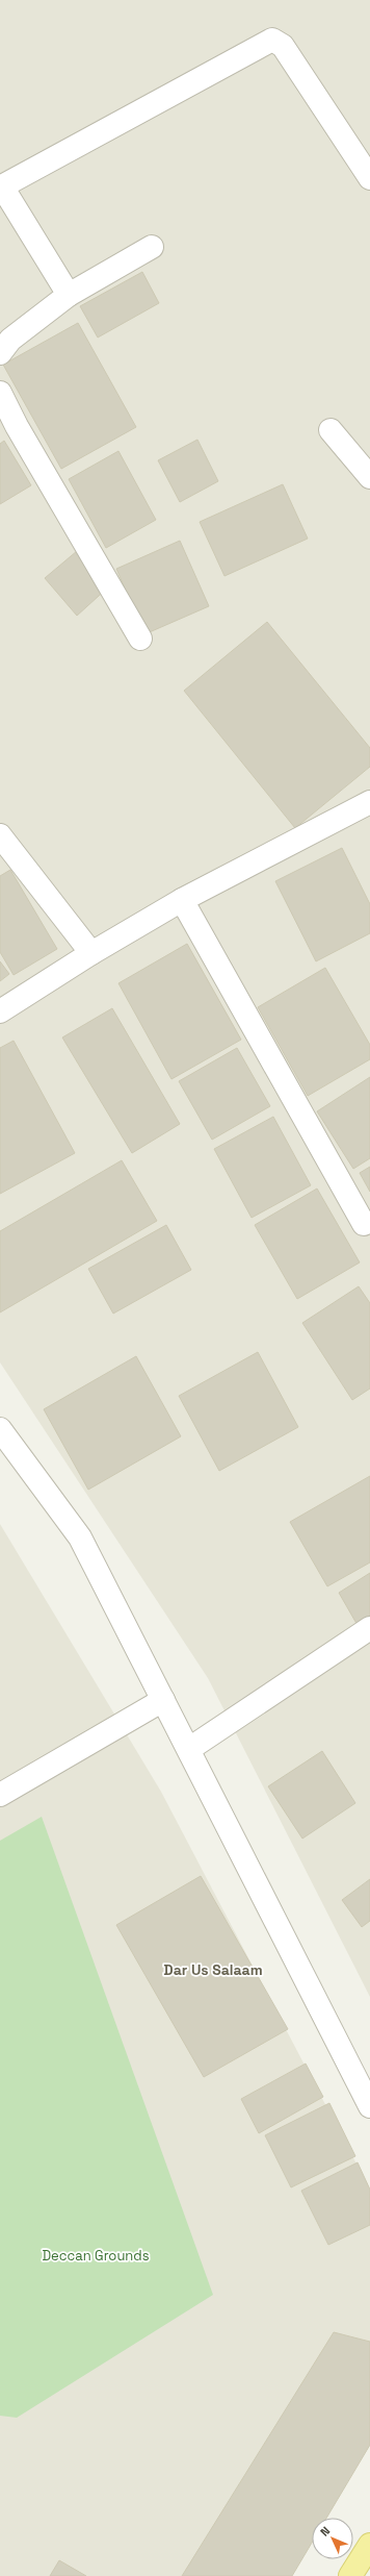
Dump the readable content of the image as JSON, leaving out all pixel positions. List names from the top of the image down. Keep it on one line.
{"districts":["Dar Us Salaam"],"parks":["Deccan Grounds"],"north":"top left"}
